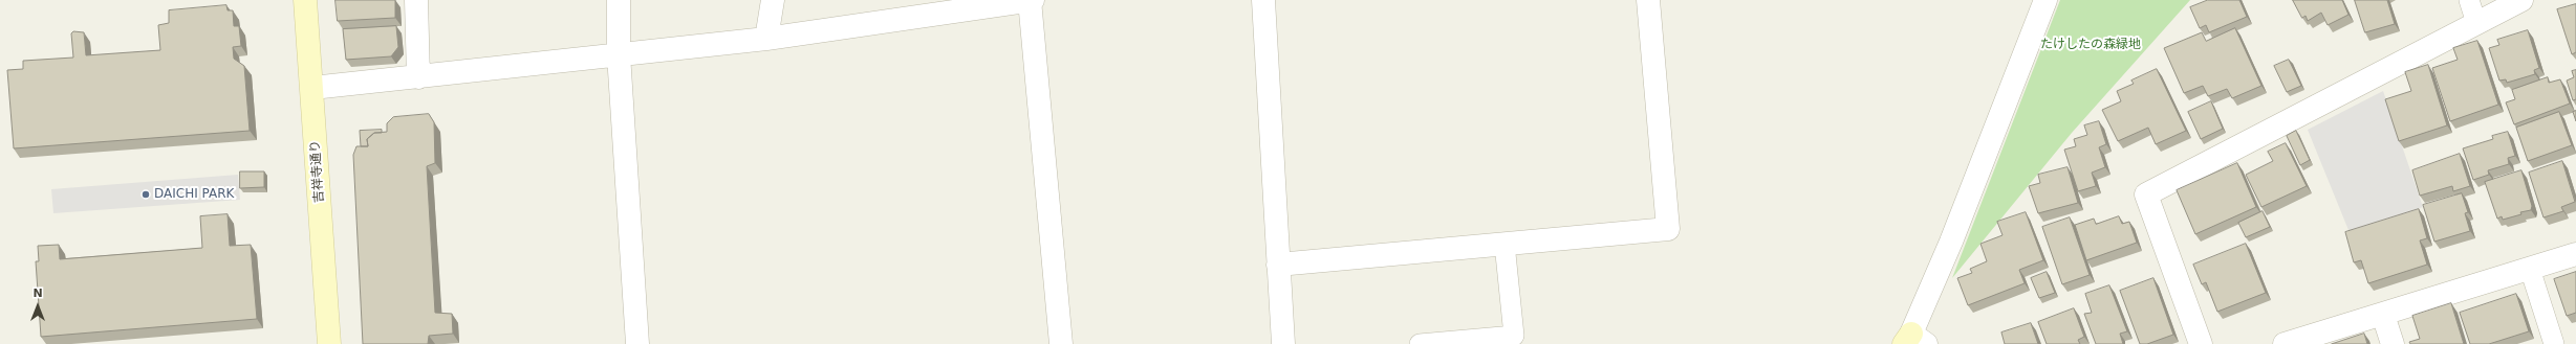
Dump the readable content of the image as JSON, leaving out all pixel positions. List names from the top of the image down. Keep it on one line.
{"streets":{"main road":["吉祥寺通り"]},"parks":["たけしたの森緑地"],"places":["DAICHI PARK"],"north":"top"}
